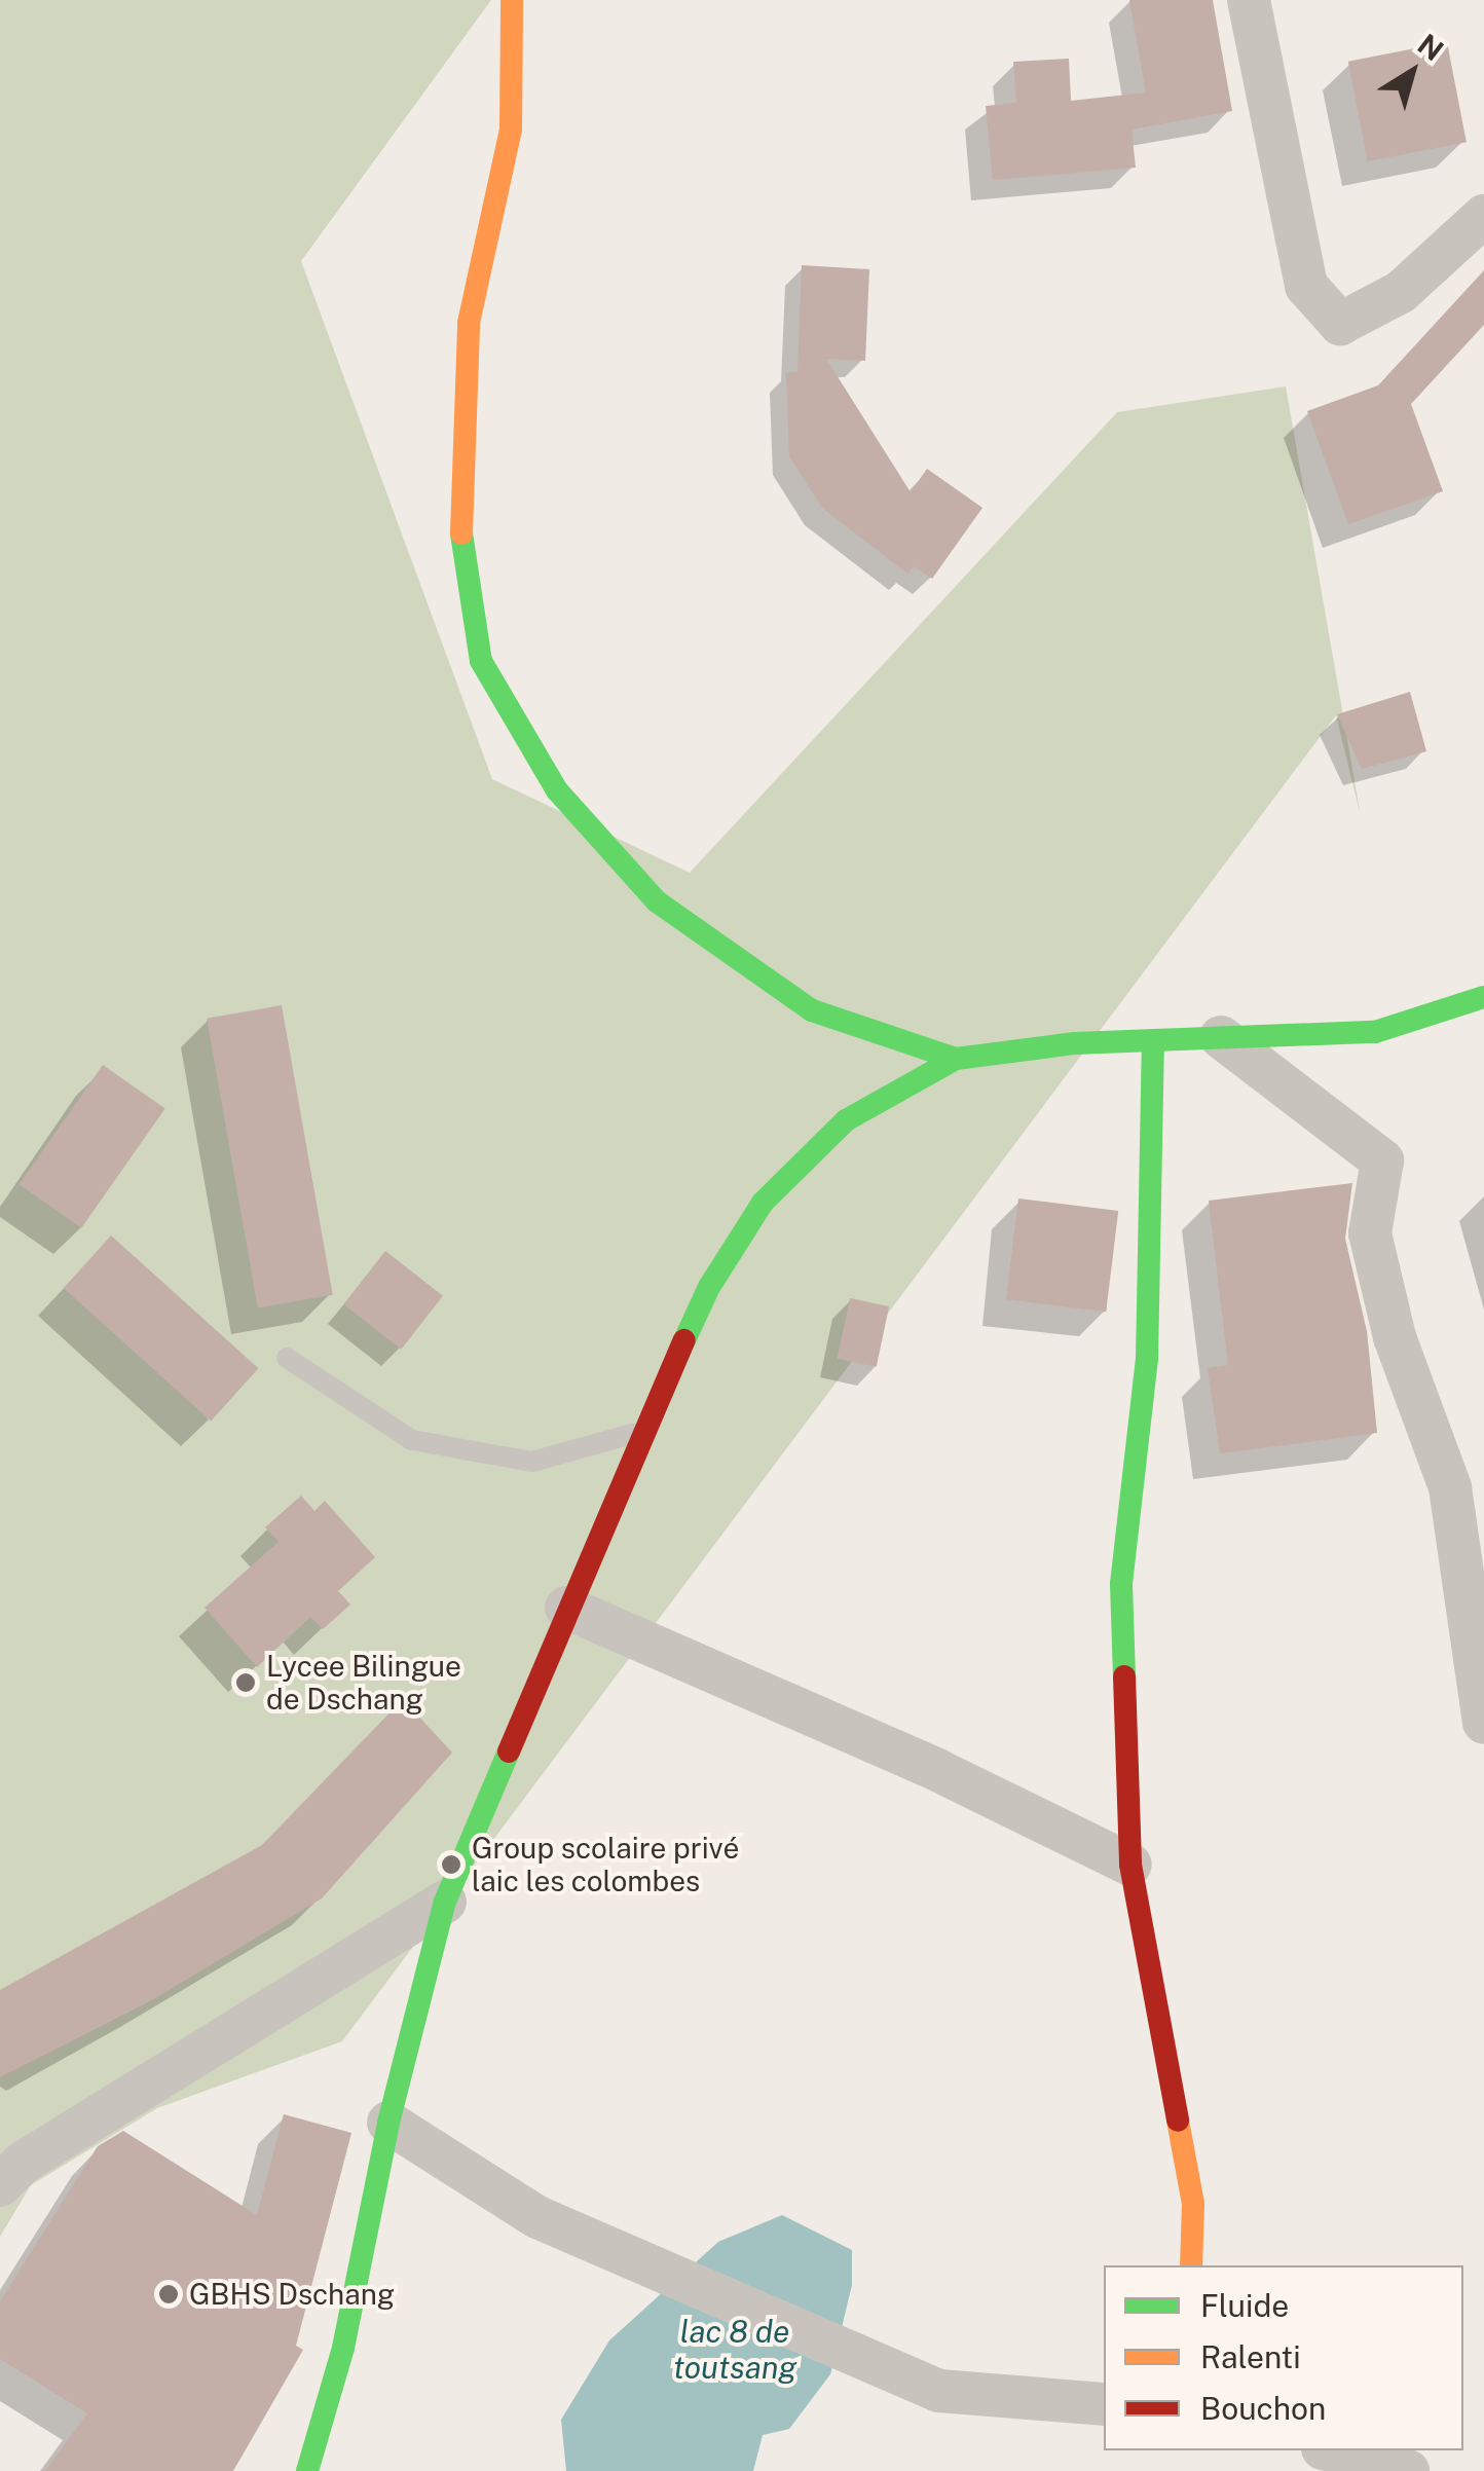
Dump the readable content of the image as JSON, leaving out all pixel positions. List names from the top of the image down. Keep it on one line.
{"water":["lac 8 de toutsang"],"places":["Lycee Bilingue de Dschang","Group scolaire privé laic les colombes","GBHS Dschang"],"legend":["Fluide","Ralenti","Bouchon"],"north":"top right"}
